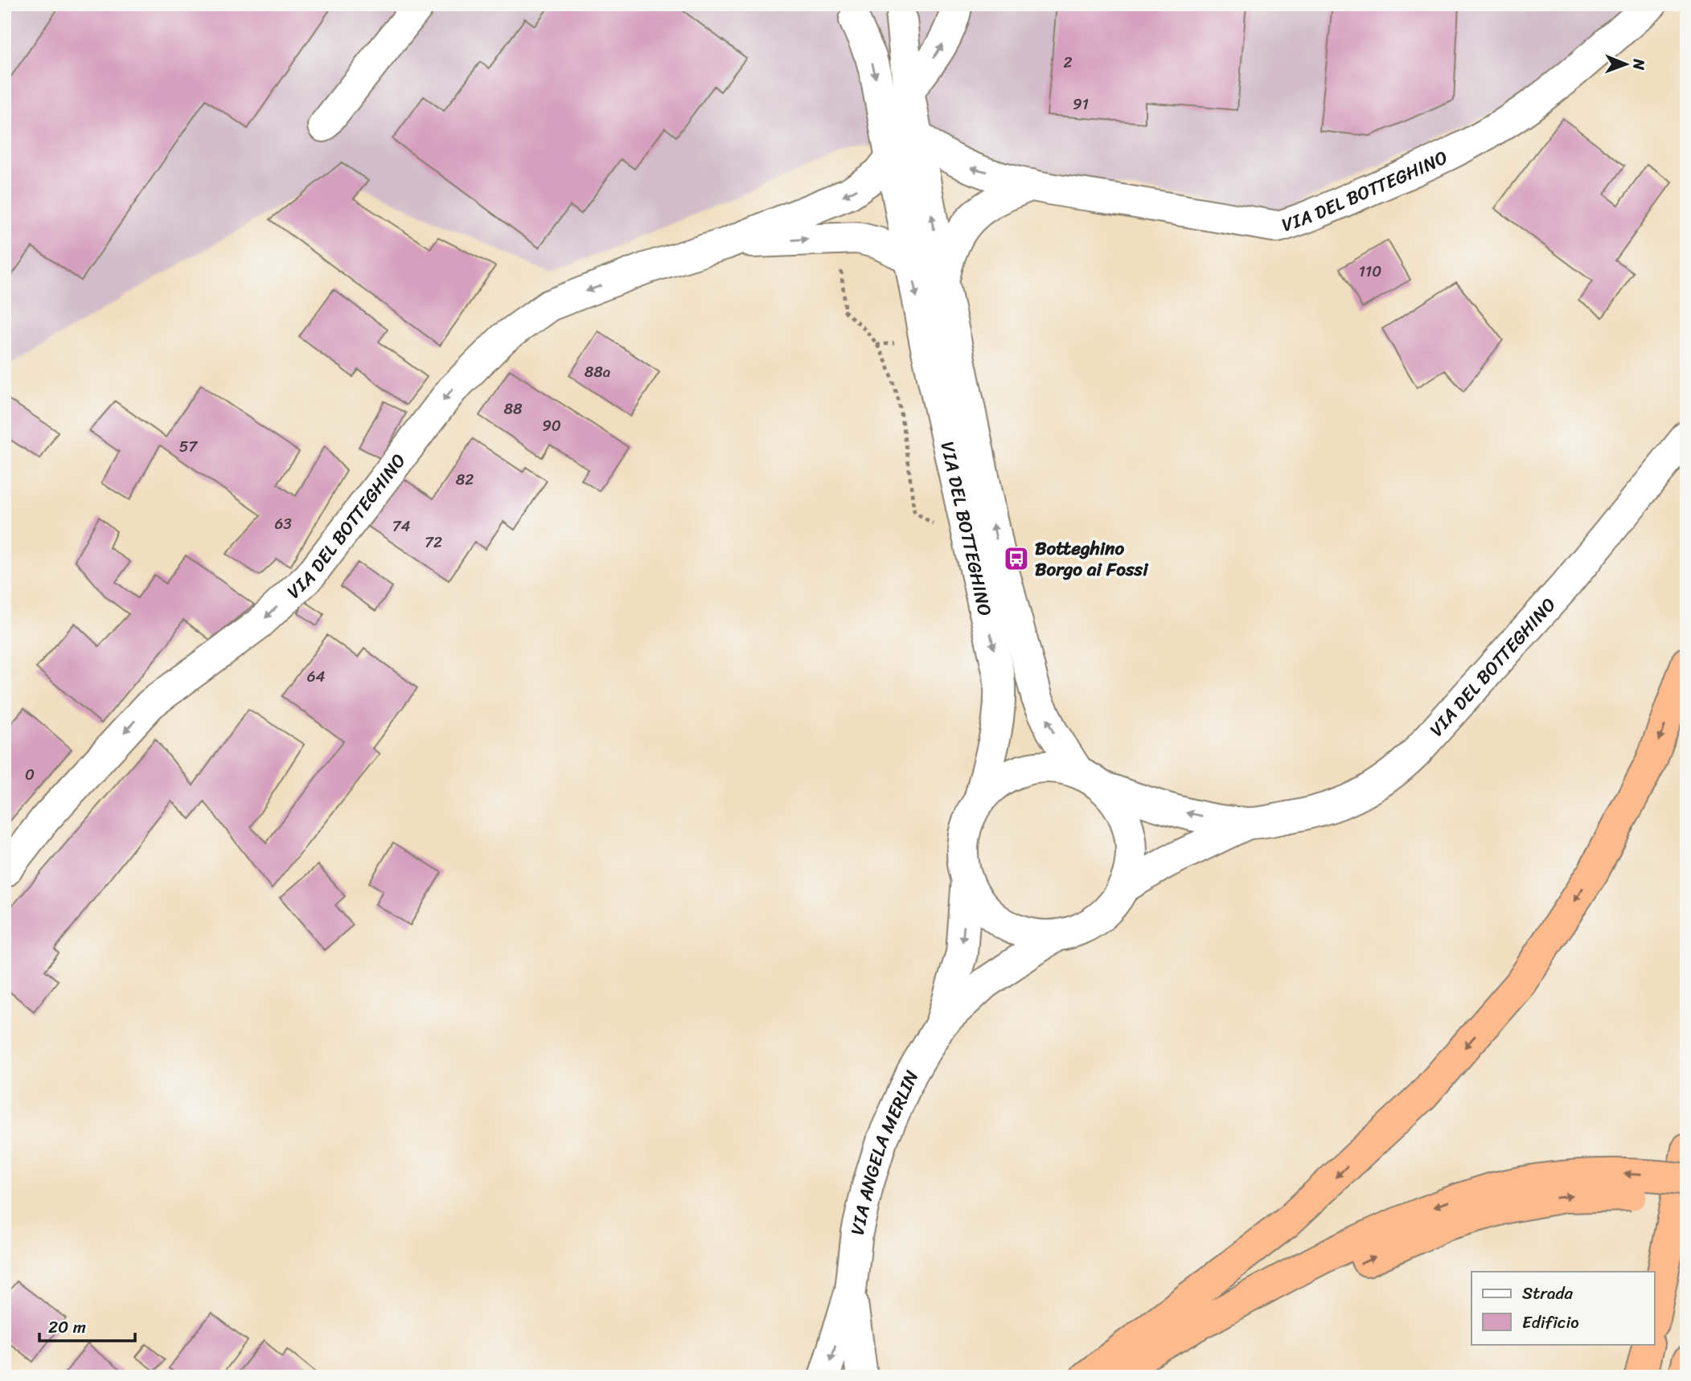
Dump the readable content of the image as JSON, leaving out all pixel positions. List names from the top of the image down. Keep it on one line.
{"streets":{"street":["VIA DEL BOTTEGHINO","VIA ANGELA MERLIN"]},"crossings":[["VIA DEL BOTTEGHINO","VIA ANGELA MERLIN"]],"places":{"bus stop":["Botteghino Borgo ai Fossi"]},"house_numbers":["2","91","110","88a","88","90","57","82","63","74","72","64","0"],"legend":["Strada","Edificio"],"scale_bar":"20 m","north":"right"}
